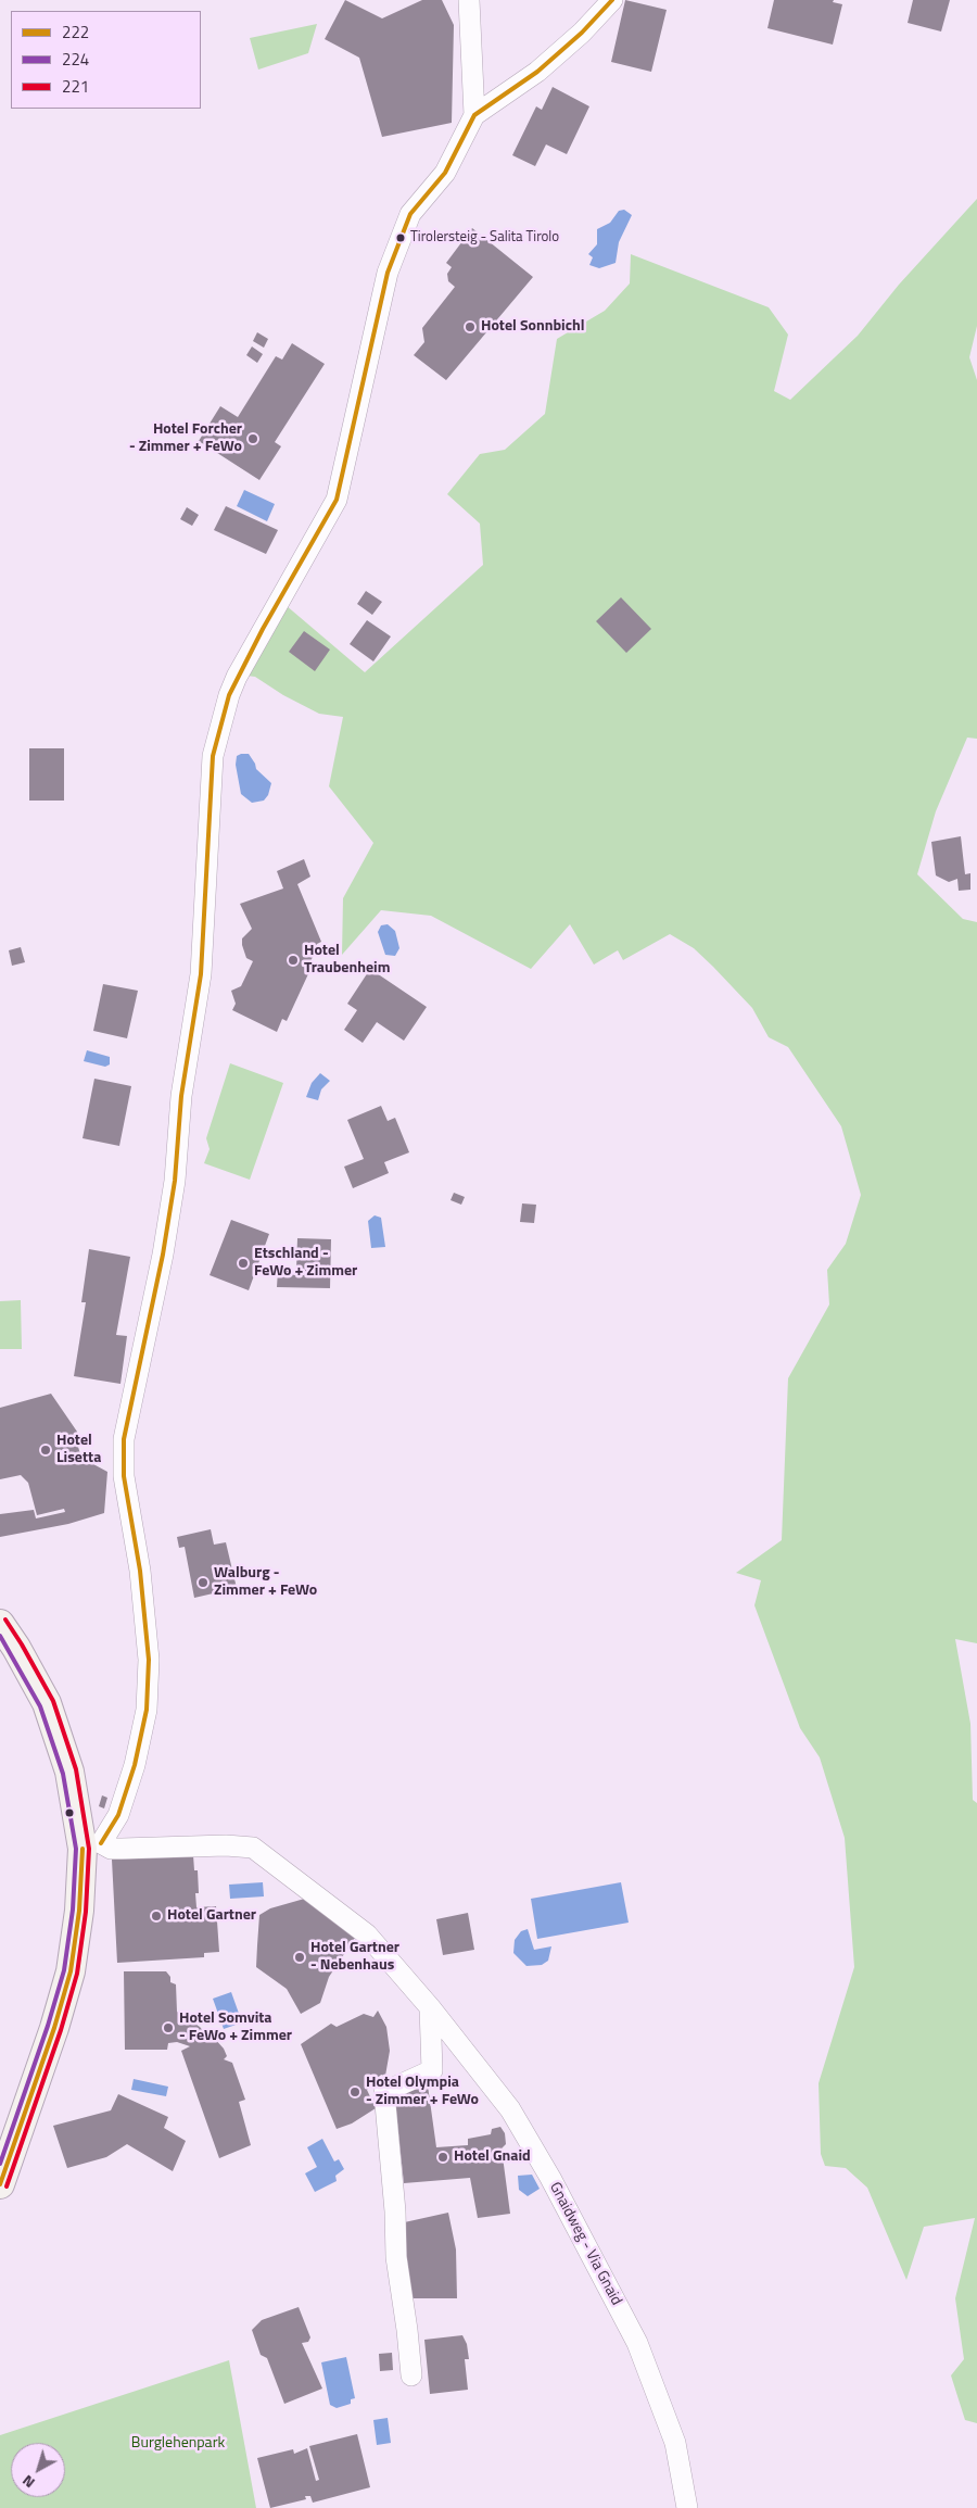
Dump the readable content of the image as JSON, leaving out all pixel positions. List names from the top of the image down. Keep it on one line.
{"streets":{"street":["Gnaidweg - Via Gnaid"]},"parks":["Burglehenpark"],"places":["Tirolersteig - Salita Tirolo","Hotel Sonnbichl","Hotel Forcher - Zimmer + FeWo","Hotel Traubenheim","Etschland - FeWo + Zimmer","Hotel Lisetta","Walburg - Zimmer + FeWo","Hotel Gartner","Hotel Gartner - Nebenhaus","Hotel Somvita - FeWo + Zimmer","Hotel Olympia - Zimmer + FeWo","Hotel Gnaid"],"lines":["transit line 222","transit line 221","transit line 224"],"legend":["222","224","221"],"north":"bottom left"}
